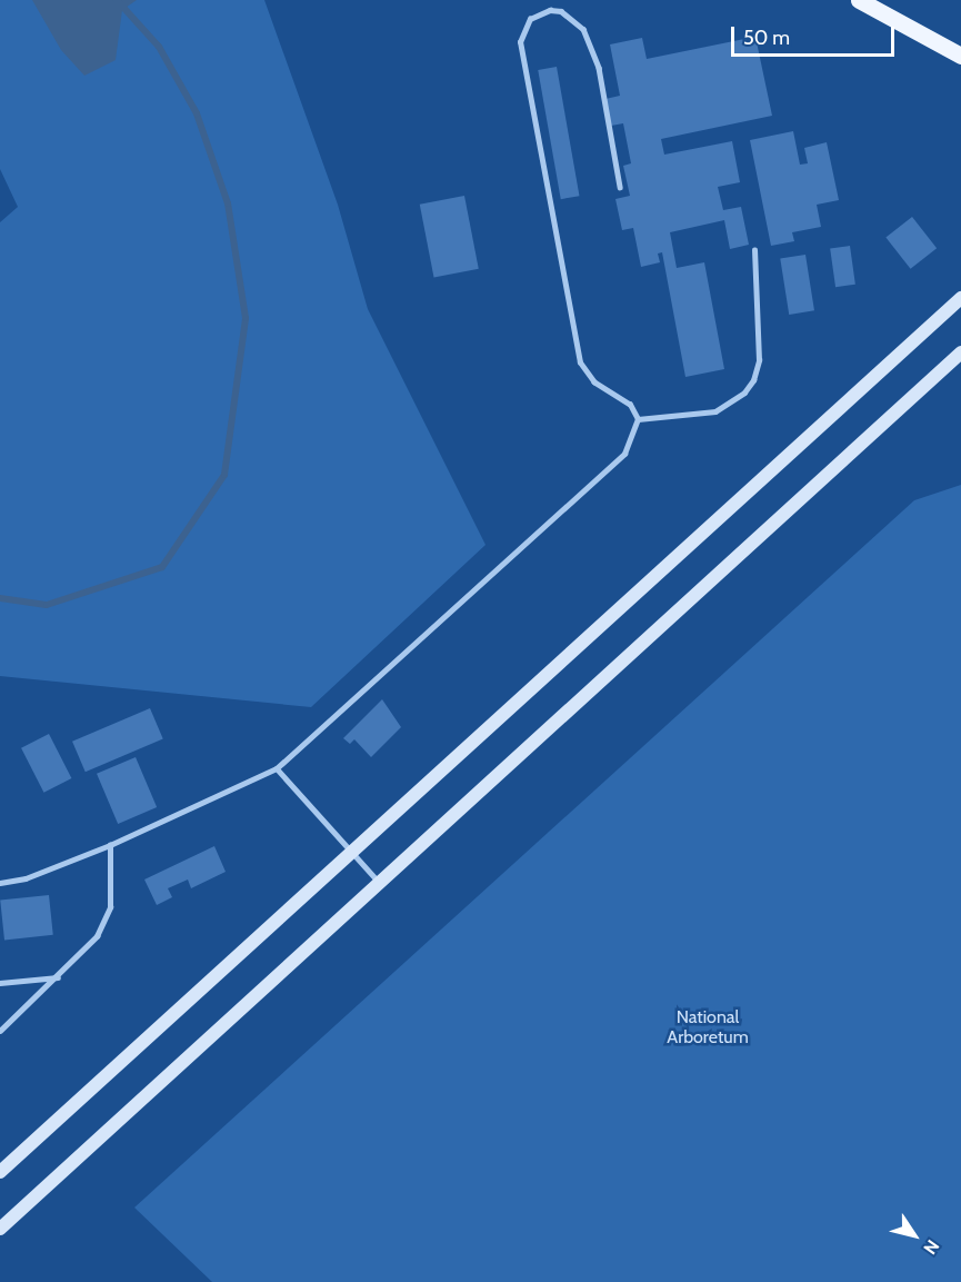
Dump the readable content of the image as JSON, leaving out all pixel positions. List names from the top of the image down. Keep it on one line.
{"parks":["National Arboretum"],"scale_bar":"50 m","north":"bottom right"}
